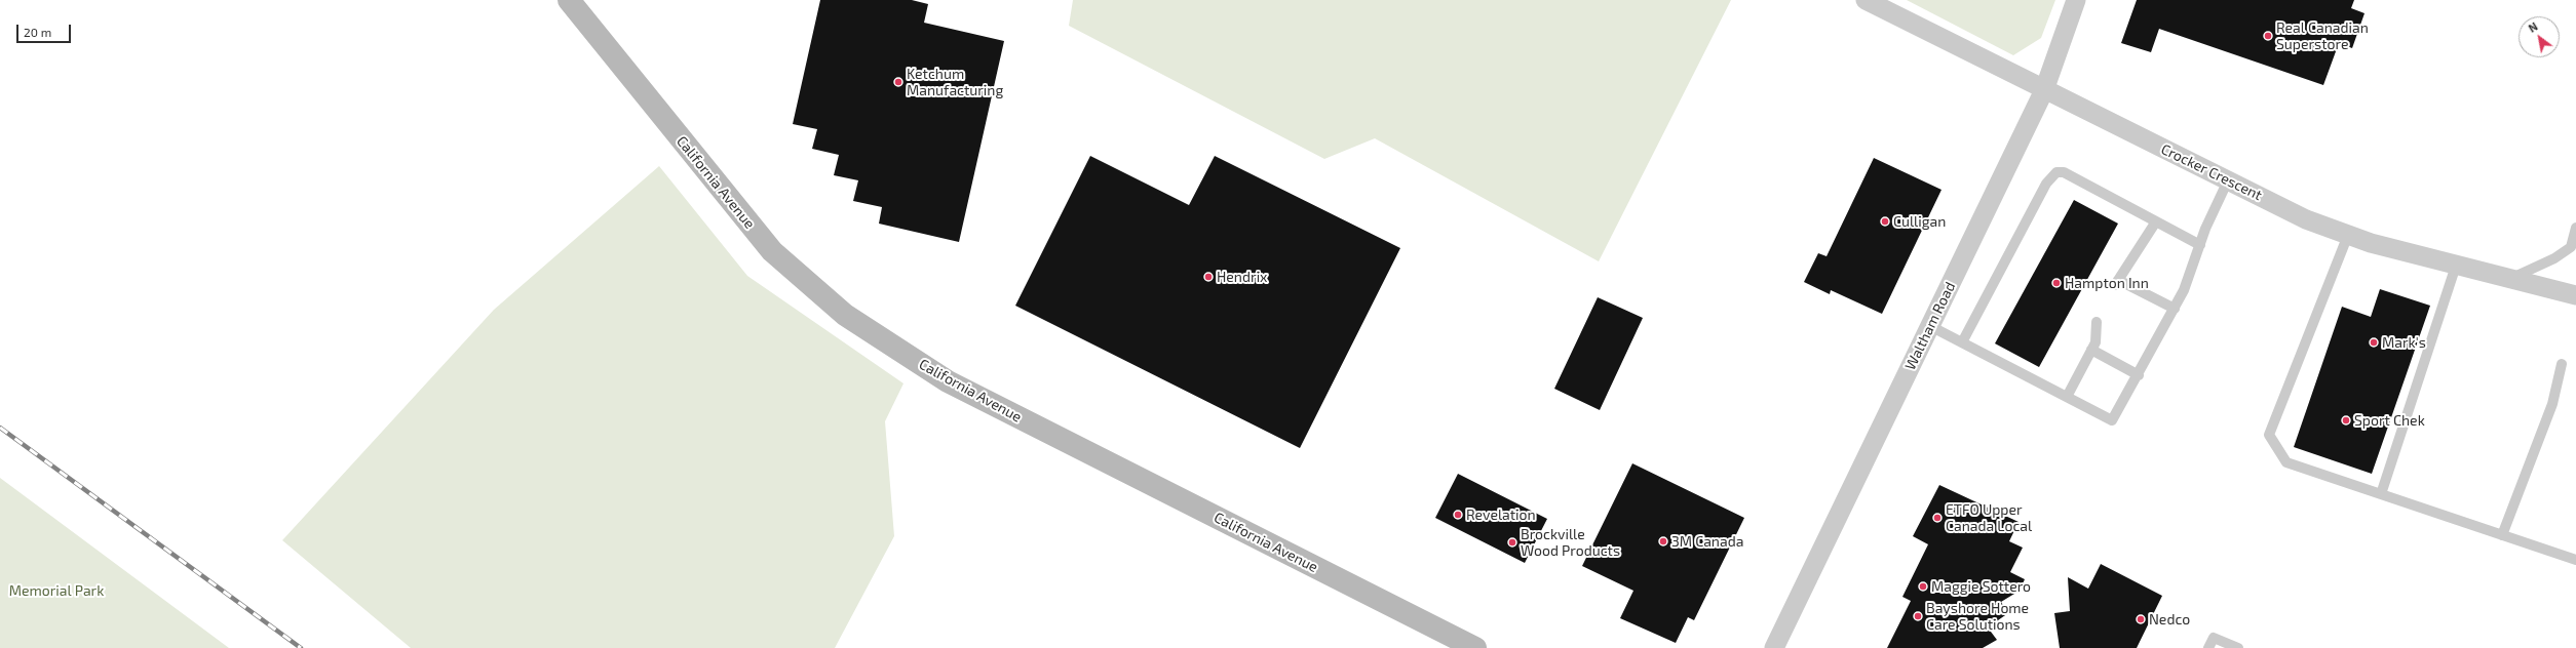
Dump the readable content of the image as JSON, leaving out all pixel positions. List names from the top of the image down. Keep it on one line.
{"streets":{"street":["Crocker Crescent","California Avenue","Waltham Road"]},"crossings":[["Crocker Crescent","Waltham Road"]],"parks":["Memorial Park"],"places":["Real Canadian Superstore","Ketchum Manufacturing","Culligan","Hendrix","Hampton Inn","Mark's","Sport Chek","Revelation","ETFO Upper Canada Local","3M Canada","Brockville Wood Products","Maggie Sottero","Bayshore Home Care Solutions","Nedco"],"scale_bar":"20 m","north":"top left"}
